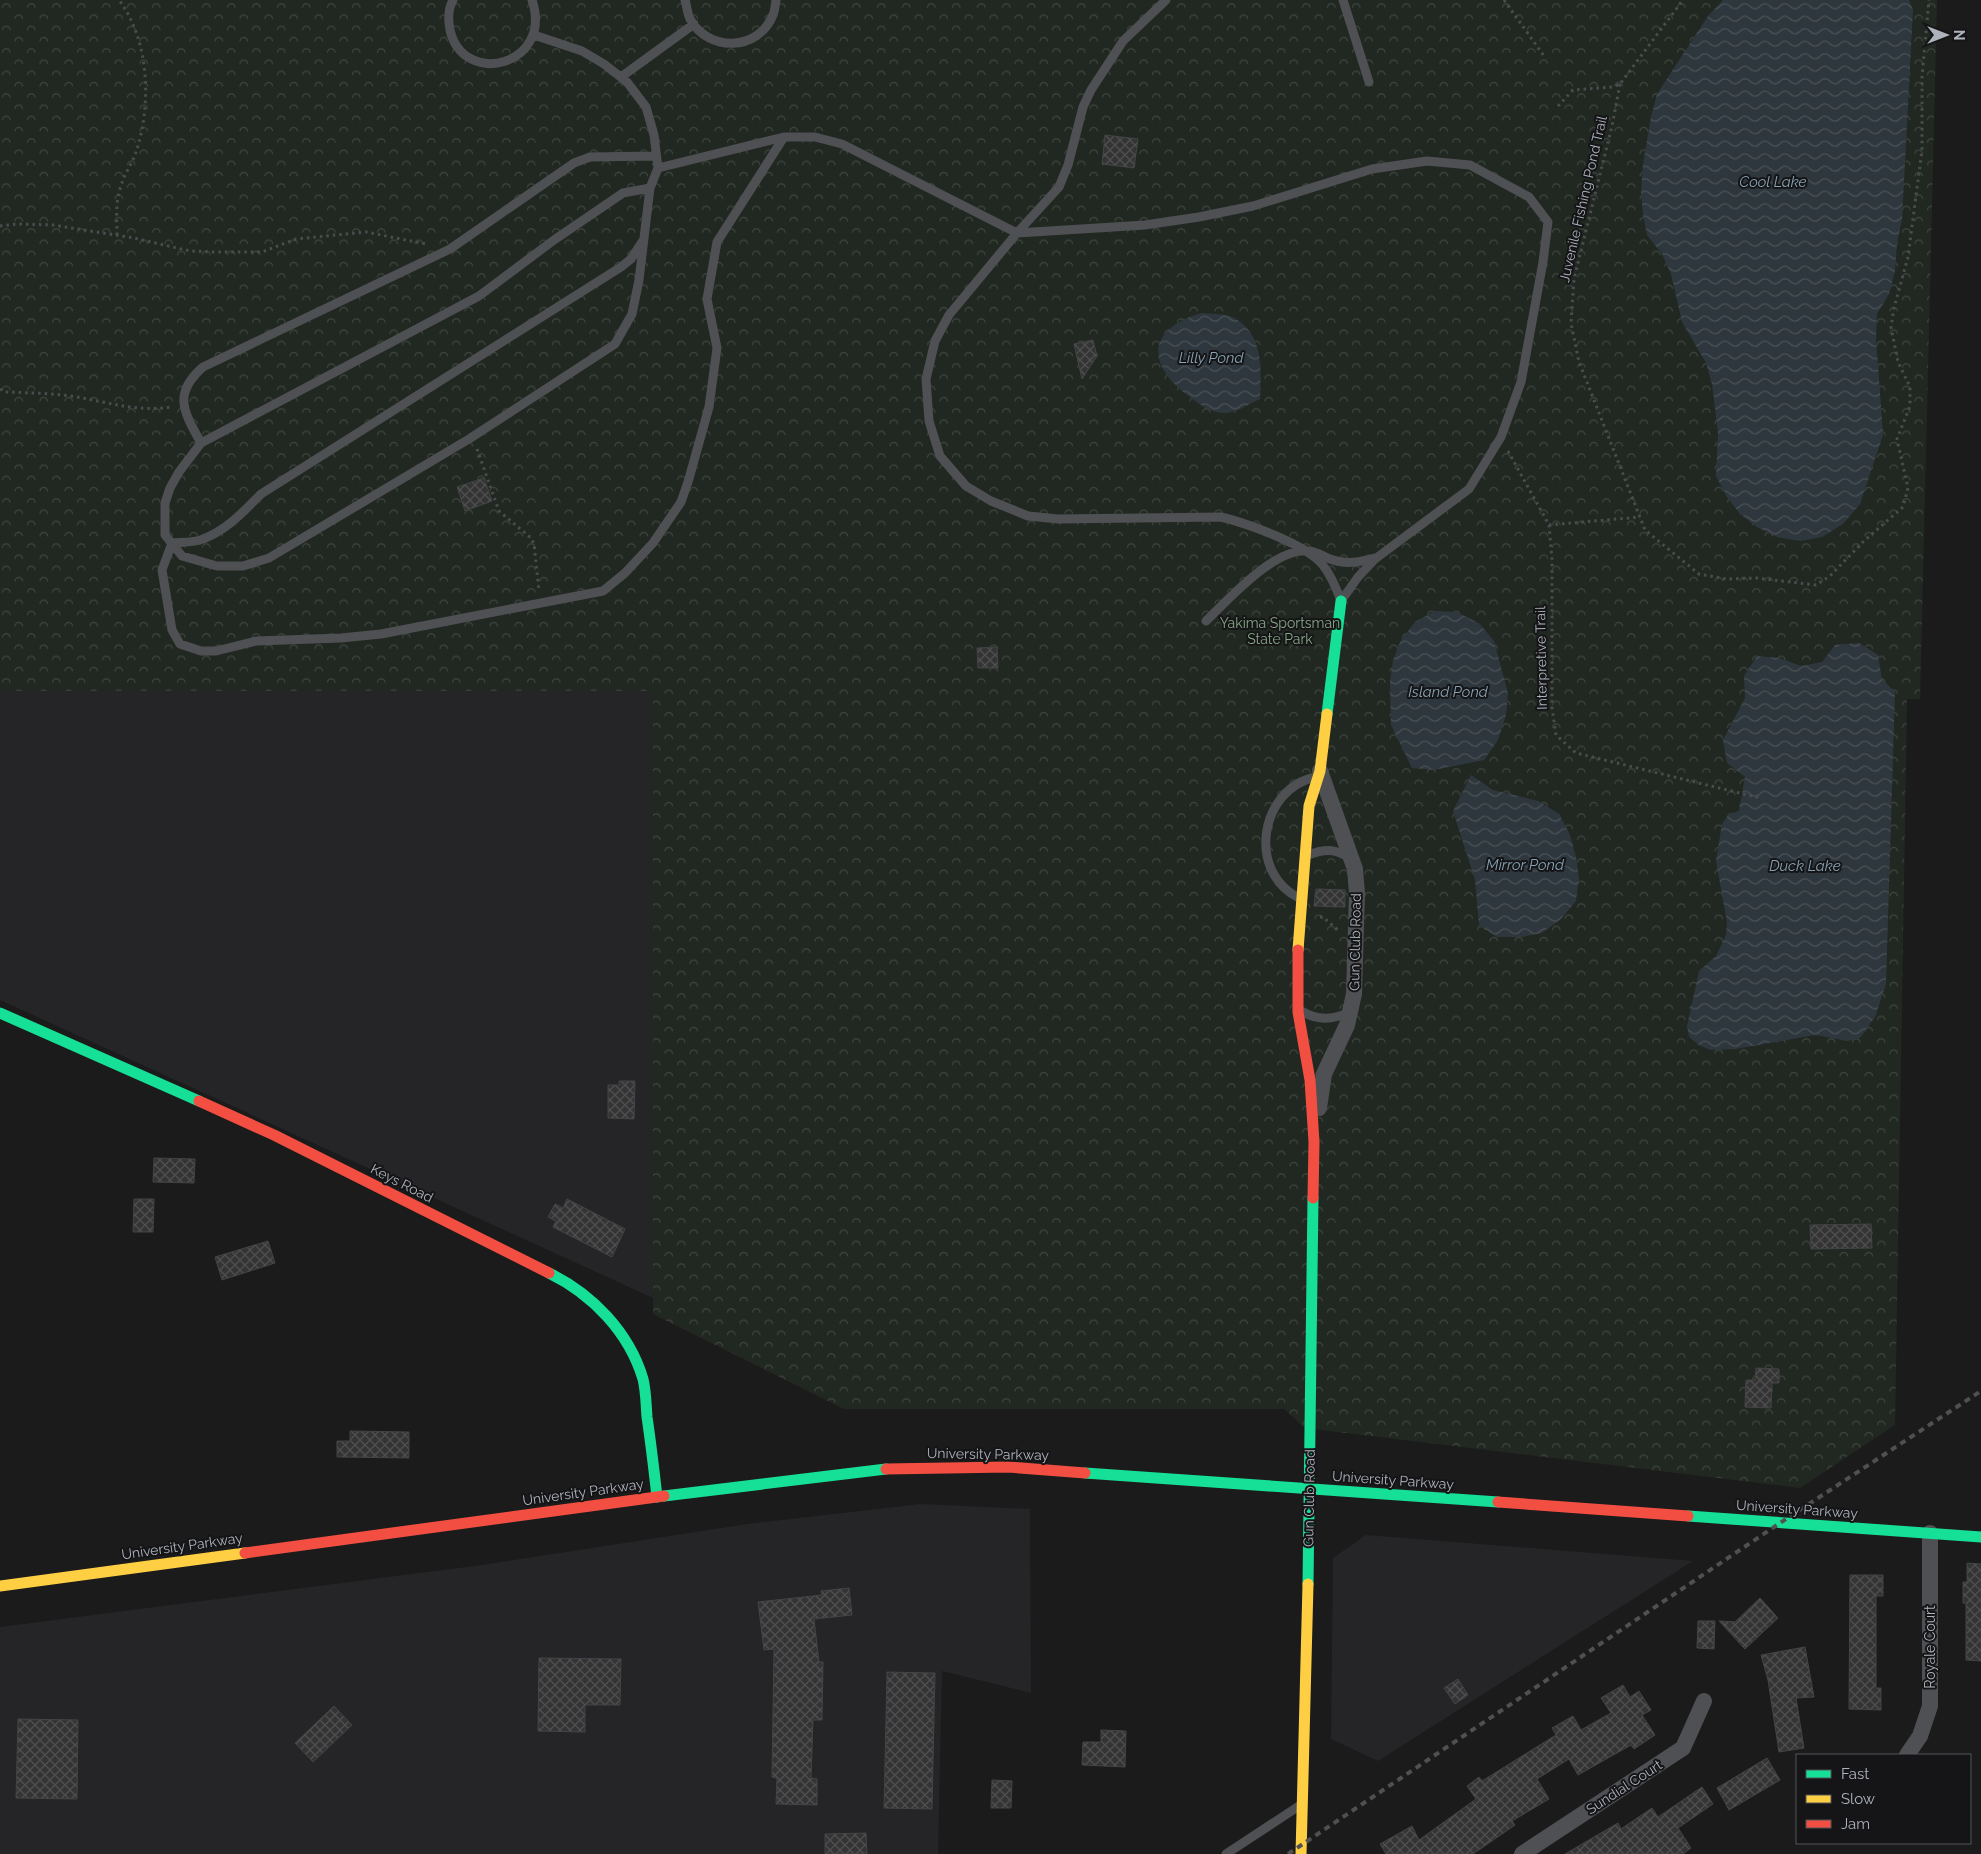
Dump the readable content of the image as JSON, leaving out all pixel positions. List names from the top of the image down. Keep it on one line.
{"streets":{"street":["Gun Club Road","Keys Road","University Parkway","Royale Court","Sundial Court"],"path":["Juvenile Fishing Pond Trail","Interpretive Trail"]},"crossings":[["Gun Club Road","University Parkway"],["Keys Road","University Parkway"],["University Parkway","Royale Court"]],"water":["Cool Lake","Lilly Pond","Island Pond","Mirror Pond","Duck Lake"],"parks":["Yakima Sportsman State Park"],"legend":["Fast","Slow","Jam"],"north":"right"}
